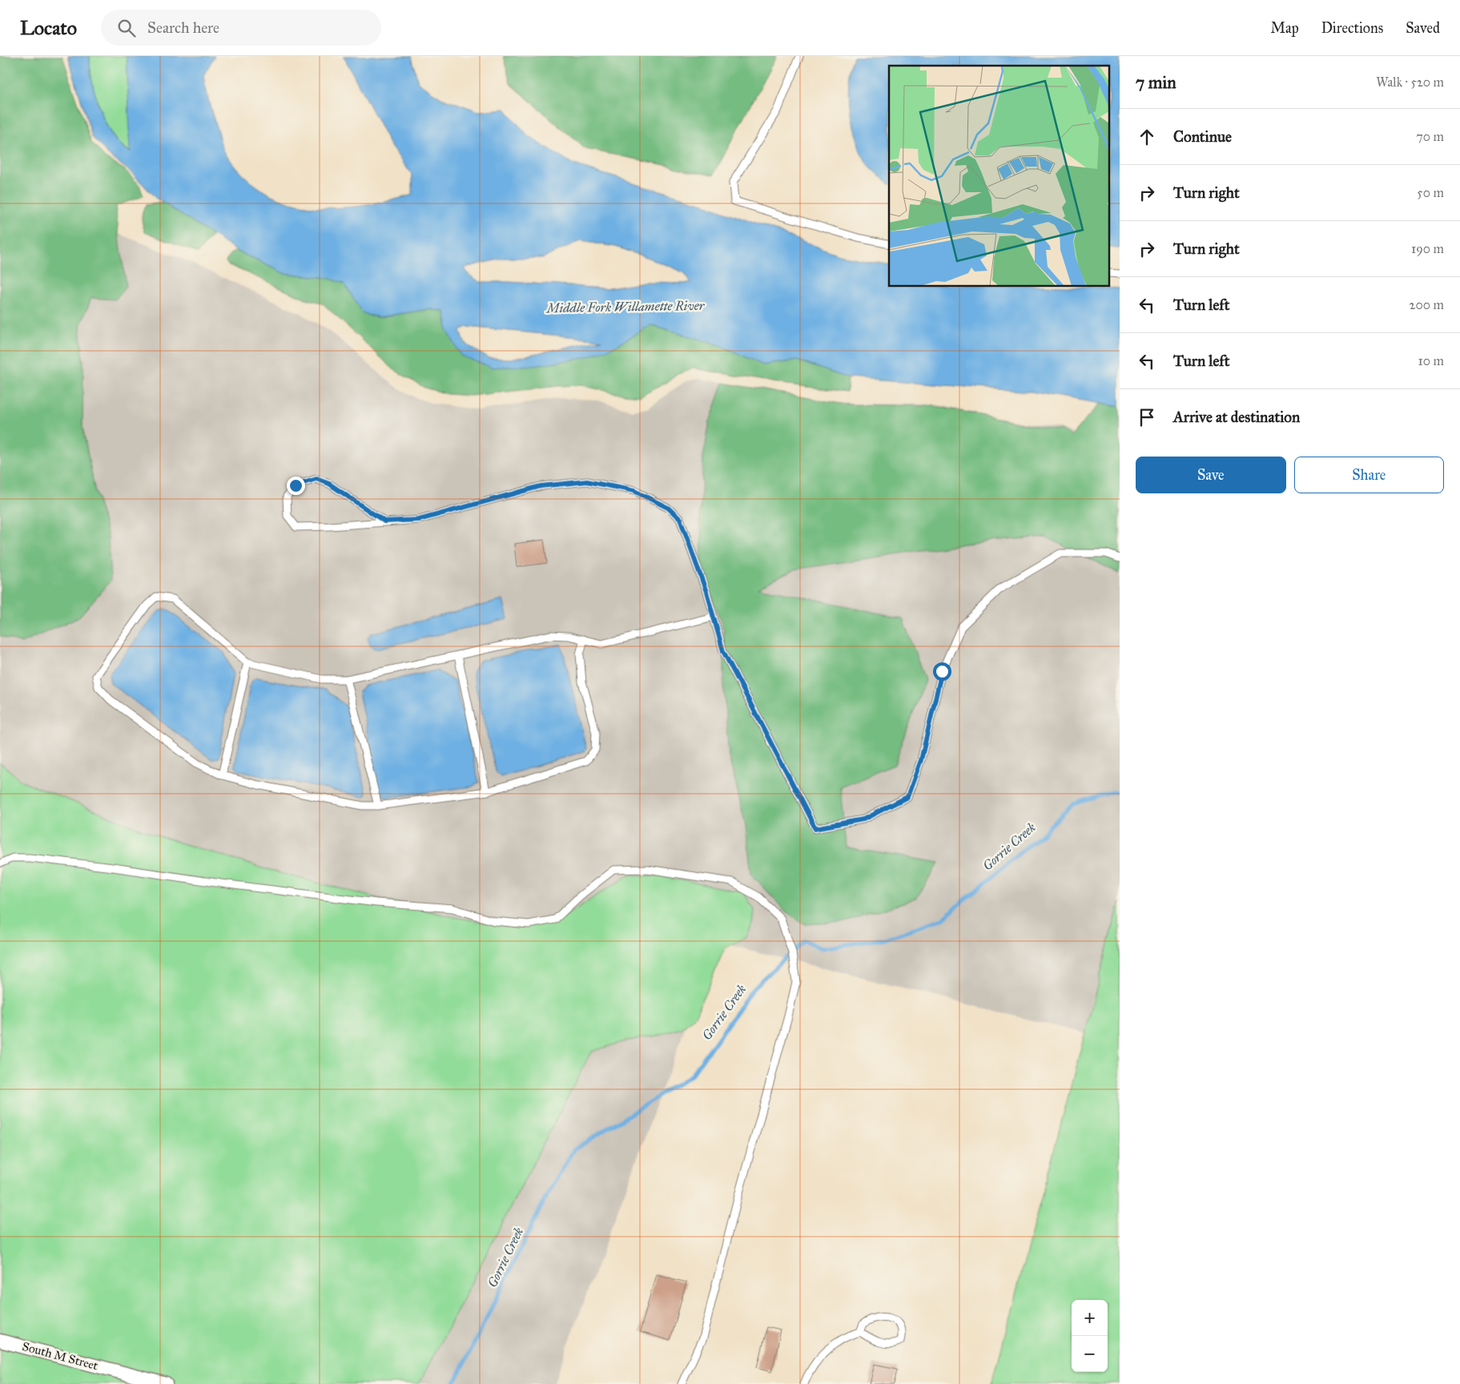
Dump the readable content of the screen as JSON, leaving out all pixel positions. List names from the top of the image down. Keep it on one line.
{"streets":{"street":["South M Street"]},"water":["Middle Fork Willamette River","Gorrie Creek"],"page":{"header":"Locato","search":"Search here","nav":["Map","Directions","Saved"],"heading":["7 min","Walk · 520 m"],"list":[["Continue","70 m"],["Turn right","50 m"],["Turn right","190 m"],["Turn left","200 m"],["Turn left","10 m"],"Arrive at destination"],"buttons":["Save","Share"],"map_buttons":["+","−"]}}
